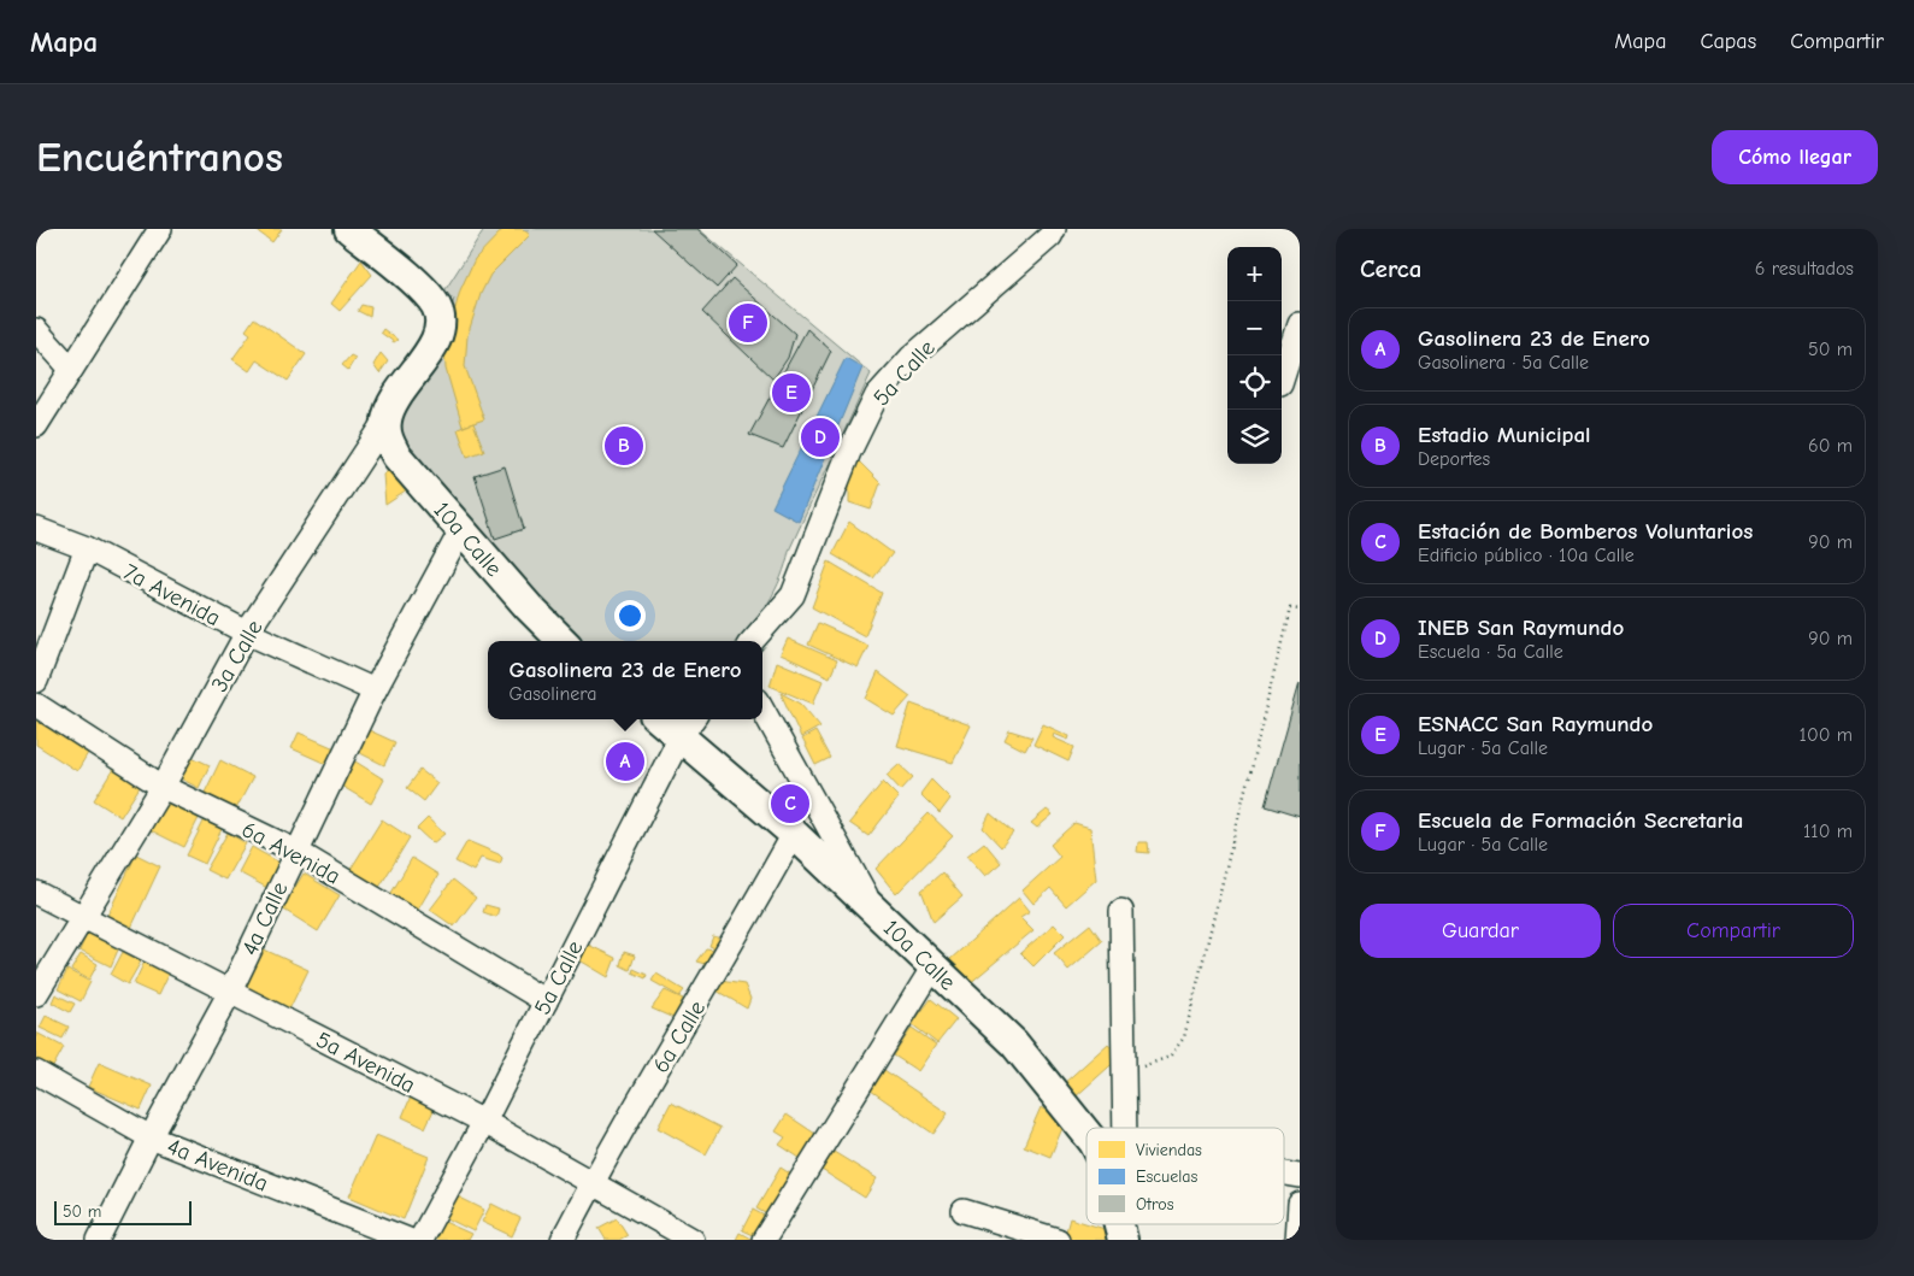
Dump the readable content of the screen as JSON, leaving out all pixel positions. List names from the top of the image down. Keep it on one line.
{"streets":{"main road":["10a Calle","3a Calle"],"street":["5a Calle","7a Avenida","6a Avenida","4a Calle","6a Calle","5a Avenida","4a Avenida"]},"crossings":[["5a Calle","10a Calle"],["5a Calle","6a Avenida"],["5a Calle","5a Avenida"],["10a Calle","3a Calle"],["10a Calle","4a Calle"],["10a Calle","6a Calle"],["7a Avenida","3a Calle"],["7a Avenida","4a Calle"],["3a Calle","6a Avenida"],["3a Calle","5a Avenida"],["6a Avenida","4a Calle"],["4a Calle","5a Avenida"],["4a Calle","4a Avenida"],["6a Calle","5a Avenida"]],"legend":["Viviendas","Escuelas","Otros"],"scale_bar":"50 m","page":{"header":"Mapa","nav":["Mapa","Capas","Compartir"],"buttons":["Cómo llegar",["Guardar","Compartir"]],"title":"Encuéntranos","heading":["Cerca","6 resultados"],"map_buttons":["+","−"],"pins":["F","E","D","B","A","C"],"list":[{"mark":"A","name":"Gasolinera 23 de Enero","note":"Gasolinera · 5a Calle","value":"50 m"},{"mark":"B","name":"Estadio Municipal","note":"Deportes","value":"60 m"},{"mark":"C","name":"Estación de Bomberos Voluntarios","note":"Edificio público · 10a Calle","value":"90 m"},{"mark":"D","name":"INEB San Raymundo","note":"Escuela · 5a Calle","value":"90 m"},{"mark":"E","name":"ESNACC San Raymundo","note":"Lugar · 5a Calle","value":"100 m"},{"mark":"F","name":"Escuela de Formación Secretaria","note":"Lugar · 5a Calle","value":"110 m"}],"popup":["Gasolinera 23 de Enero","Gasolinera"],"scale":"50 m"}}
